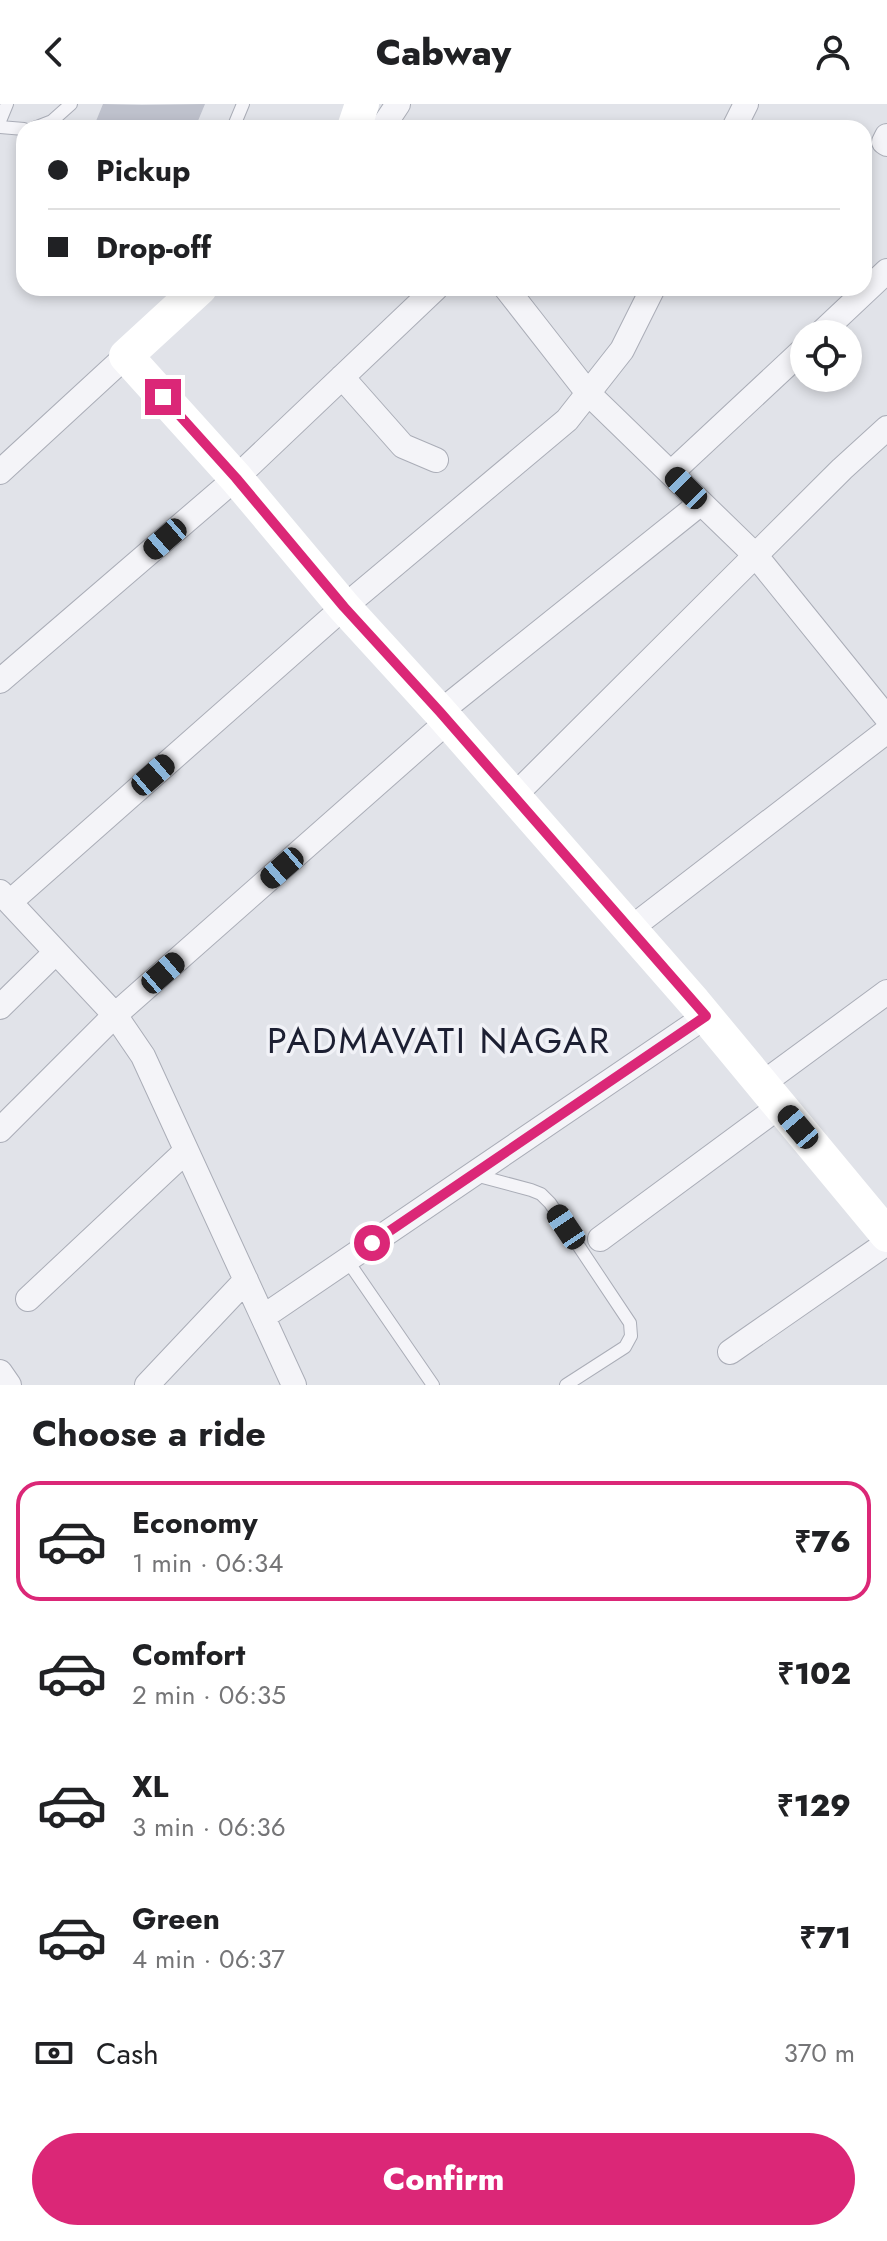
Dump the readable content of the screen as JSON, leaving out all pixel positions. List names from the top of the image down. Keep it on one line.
{"districts":["PADMAVATI NAGAR"],"page":{"header":"Cabway","banner":["Pickup","Drop-off"],"heading":"Choose a ride","list":[{"name":"Economy","note":"1 min · 06:34","value":"₹76"},{"name":"Comfort","note":"2 min · 06:35","value":"₹102"},{"name":"XL","note":"3 min · 06:36","value":"₹129"},{"name":"Green","note":"4 min · 06:37","value":"₹71"}],"pay":["Cash","370 m"],"buttons":"Confirm"}}
